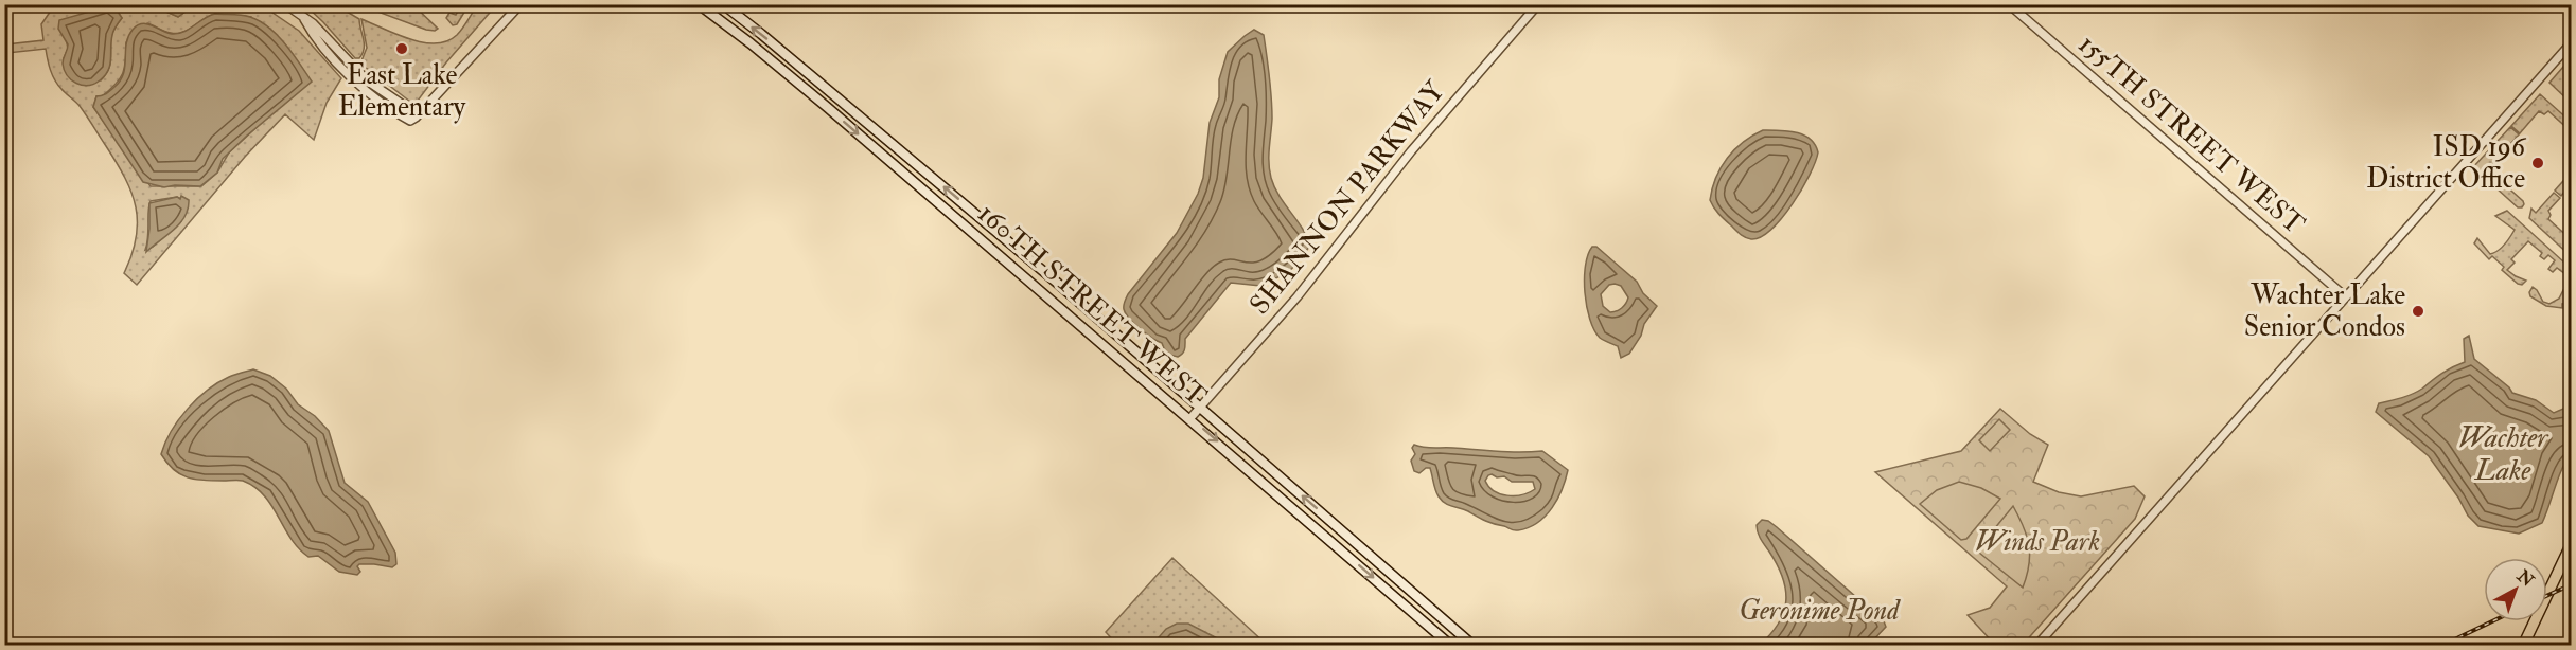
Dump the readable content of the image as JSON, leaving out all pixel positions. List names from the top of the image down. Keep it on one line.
{"streets":{"main road":["160TH STREET WEST"],"street":["155TH STREET WEST","SHANNON PARKWAY"]},"crossings":[["SHANNON PARKWAY","160TH STREET WEST"]],"water":["Wachter Lake","Geronime Pond"],"parks":["Winds Park"],"places":["East Lake Elementary","ISD 196 District Office","Wachter Lake Senior Condos"],"north":"top right"}
